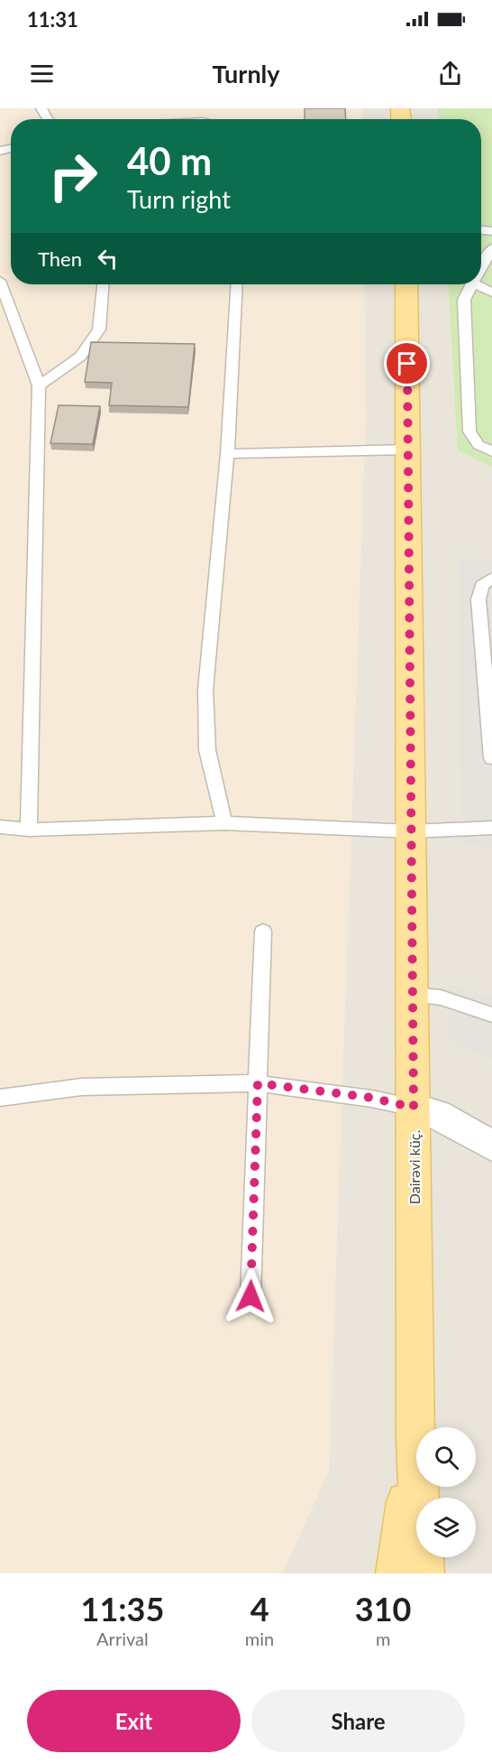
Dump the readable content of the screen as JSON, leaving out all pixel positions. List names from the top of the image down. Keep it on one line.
{"streets":{"main road":["Dairəvi küç."]},"page":{"status":"11:31","header":"Turnly","turn":["40 m","Turn right"],"then":"Then","eta":["11:35","Arrival","4","min","310","m"],"buttons":["Exit","Share"]}}
